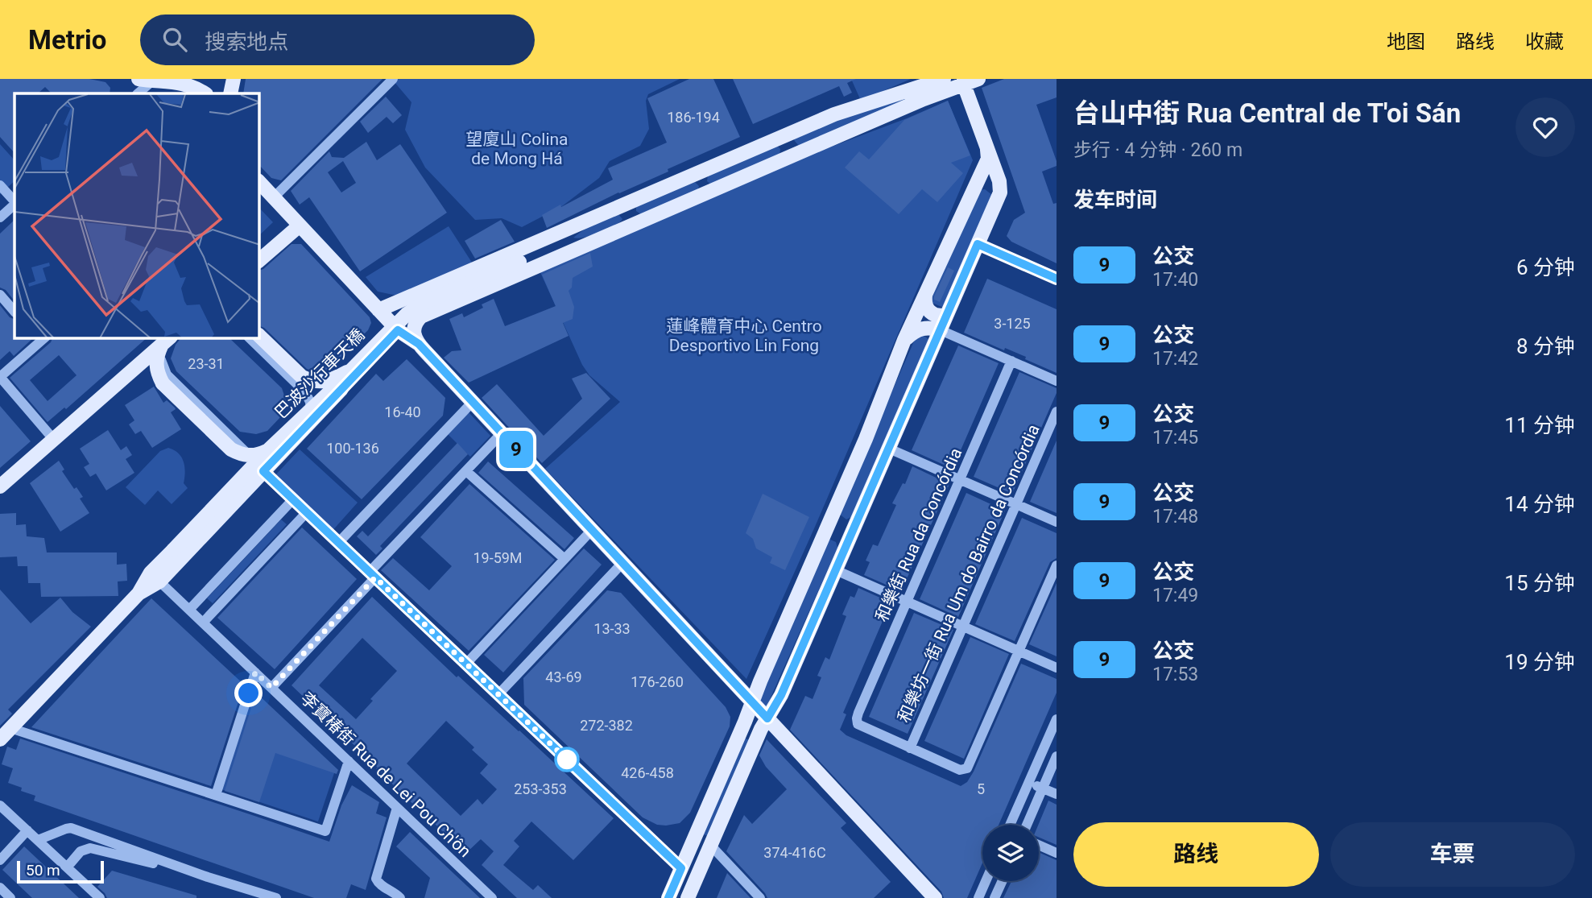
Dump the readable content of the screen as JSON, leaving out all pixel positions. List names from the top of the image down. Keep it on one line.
{"streets":{"main road":["巴波沙行車天橋"],"street":["和樂街 Rua da Concórdia","和樂坊一街 Rua Um do Bairro da Concórdia","李寶椿街 Rua de Lei Pou Ch'ôn"]},"crossings":[["和樂街 Rua da Concórdia","和樂坊一街 Rua Um do Bairro da Concórdia"]],"parks":["望廈山 Colina de Mong Há","蓮峰體育中心 Centro Desportivo Lin Fong"],"lines":["bus line 9"],"house_numbers":["186-194","3-125","23-31","16-40","100-136","19-59M","13-33","43-69","176-260","272-382","426-458","253-353","5","374-416C"],"scale_bar":"50 m","page":{"header":"Metrio","search":"搜索地点","nav":["地图","路线","收藏"],"on_map":"9","heading":[["台山中街 Rua Central de T'oi Sán","步行 · 4 分钟 · 260 m"],"发车时间"],"list":[{"mark":"9","name":"公交","note":"17:40","value":"6 分钟"},{"mark":"9","name":"公交","note":"17:42","value":"8 分钟"},{"mark":"9","name":"公交","note":"17:45","value":"11 分钟"},{"mark":"9","name":"公交","note":"17:48","value":"14 分钟"},{"mark":"9","name":"公交","note":"17:49","value":"15 分钟"},{"mark":"9","name":"公交","note":"17:53","value":"19 分钟"}],"buttons":["路线","车票"],"scale":"50 m"}}
